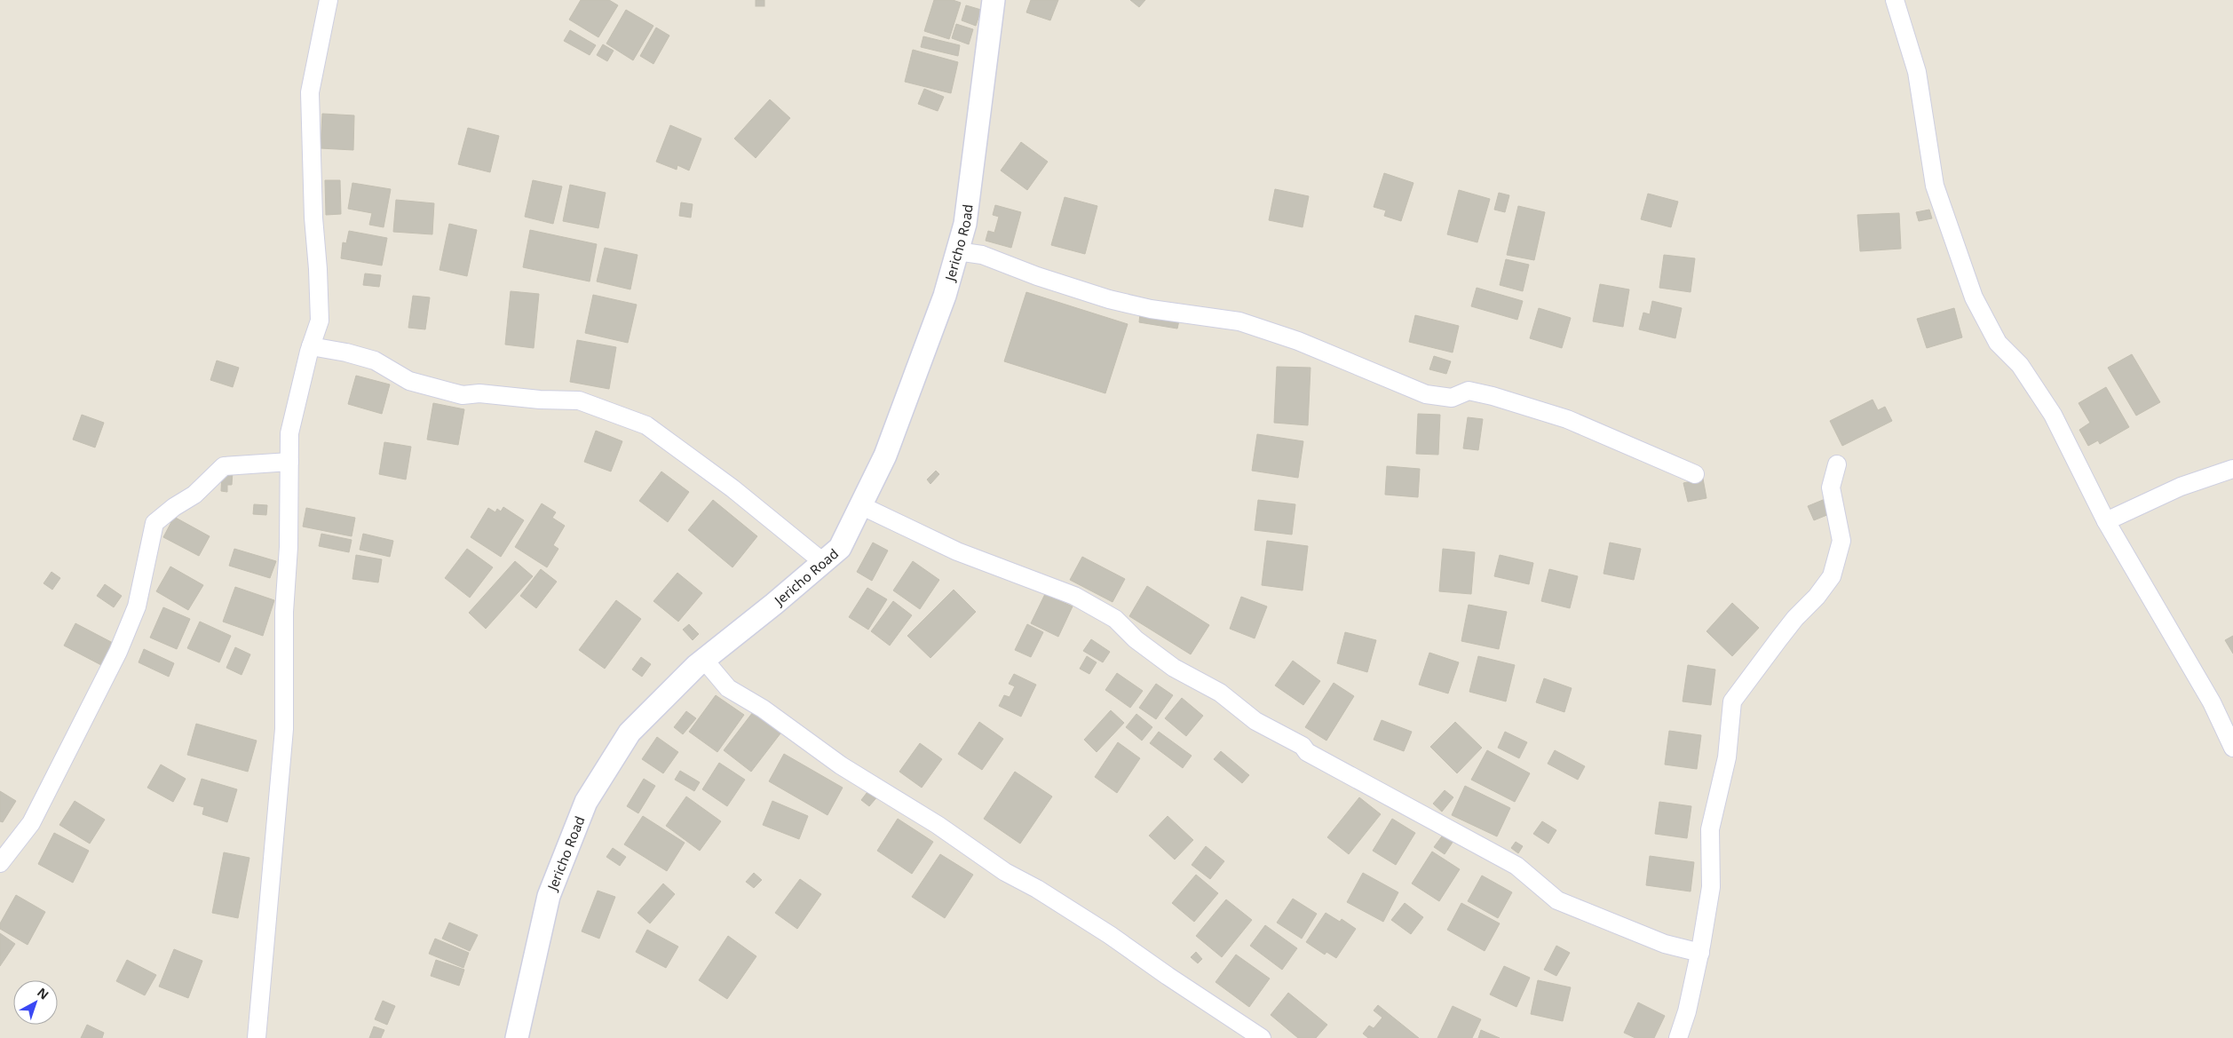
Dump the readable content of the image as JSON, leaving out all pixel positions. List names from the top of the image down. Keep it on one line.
{"streets":{"street":["Jericho Road"]},"north":"top right"}
